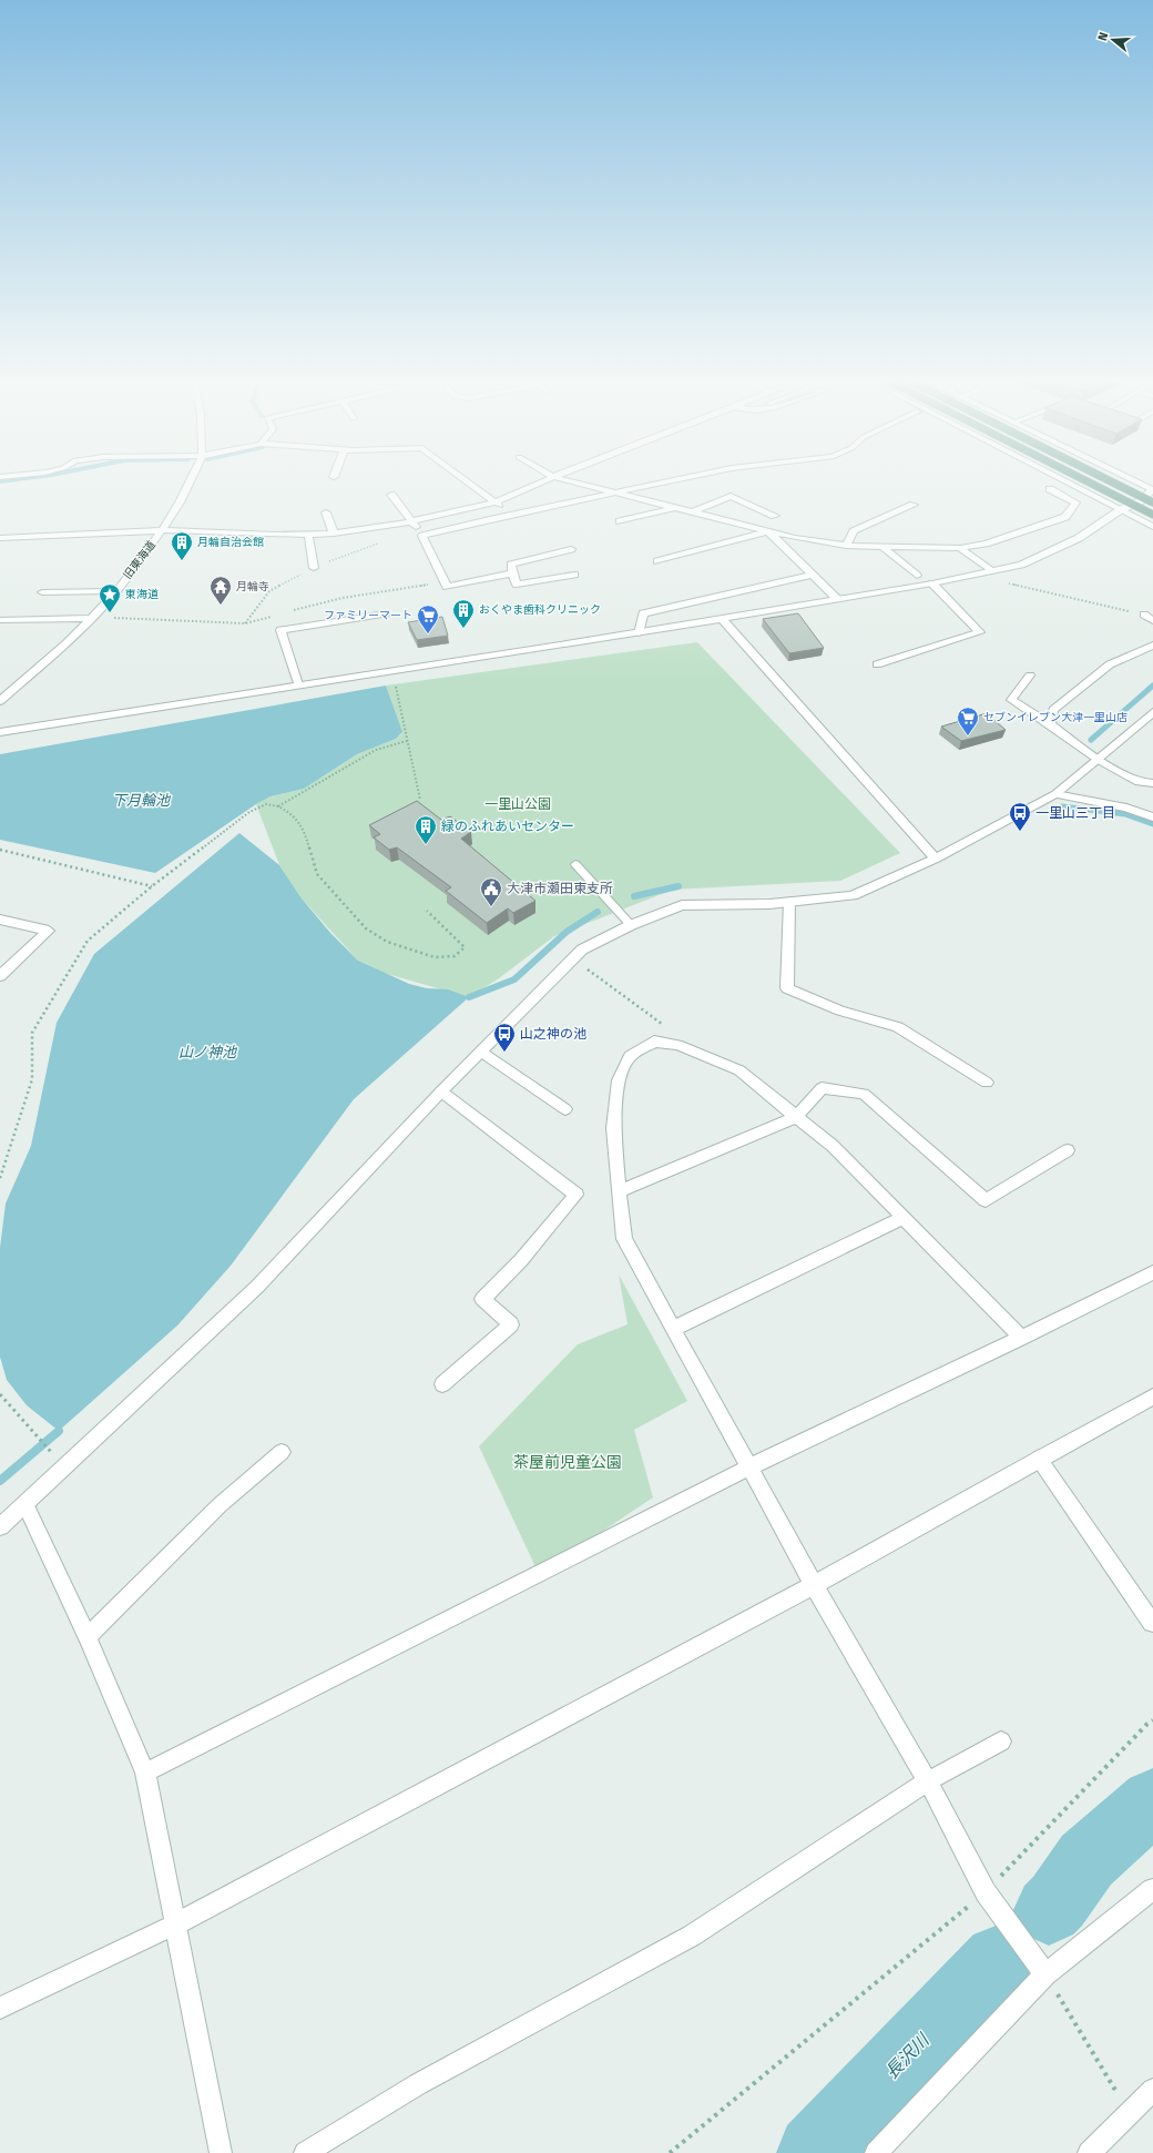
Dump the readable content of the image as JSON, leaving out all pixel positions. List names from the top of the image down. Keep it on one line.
{"streets":{"street":["旧東海道"]},"water":["下月輪池","山ノ神池","長沢川"],"parks":["一里山公園","茶屋前児童公園"],"places":{"building":["月輪自治会館","おくやま歯科クリニック","緑のふれあいセンター"],"temple":["月輪寺"],"place":["東海道"],"supermarket":["ファミリーマート","セブンイレブン大津一里山店"],"bus stop":["一里山三丁目","山之神の池"],"public building":["大津市瀬田東支所"]},"north":"left"}
